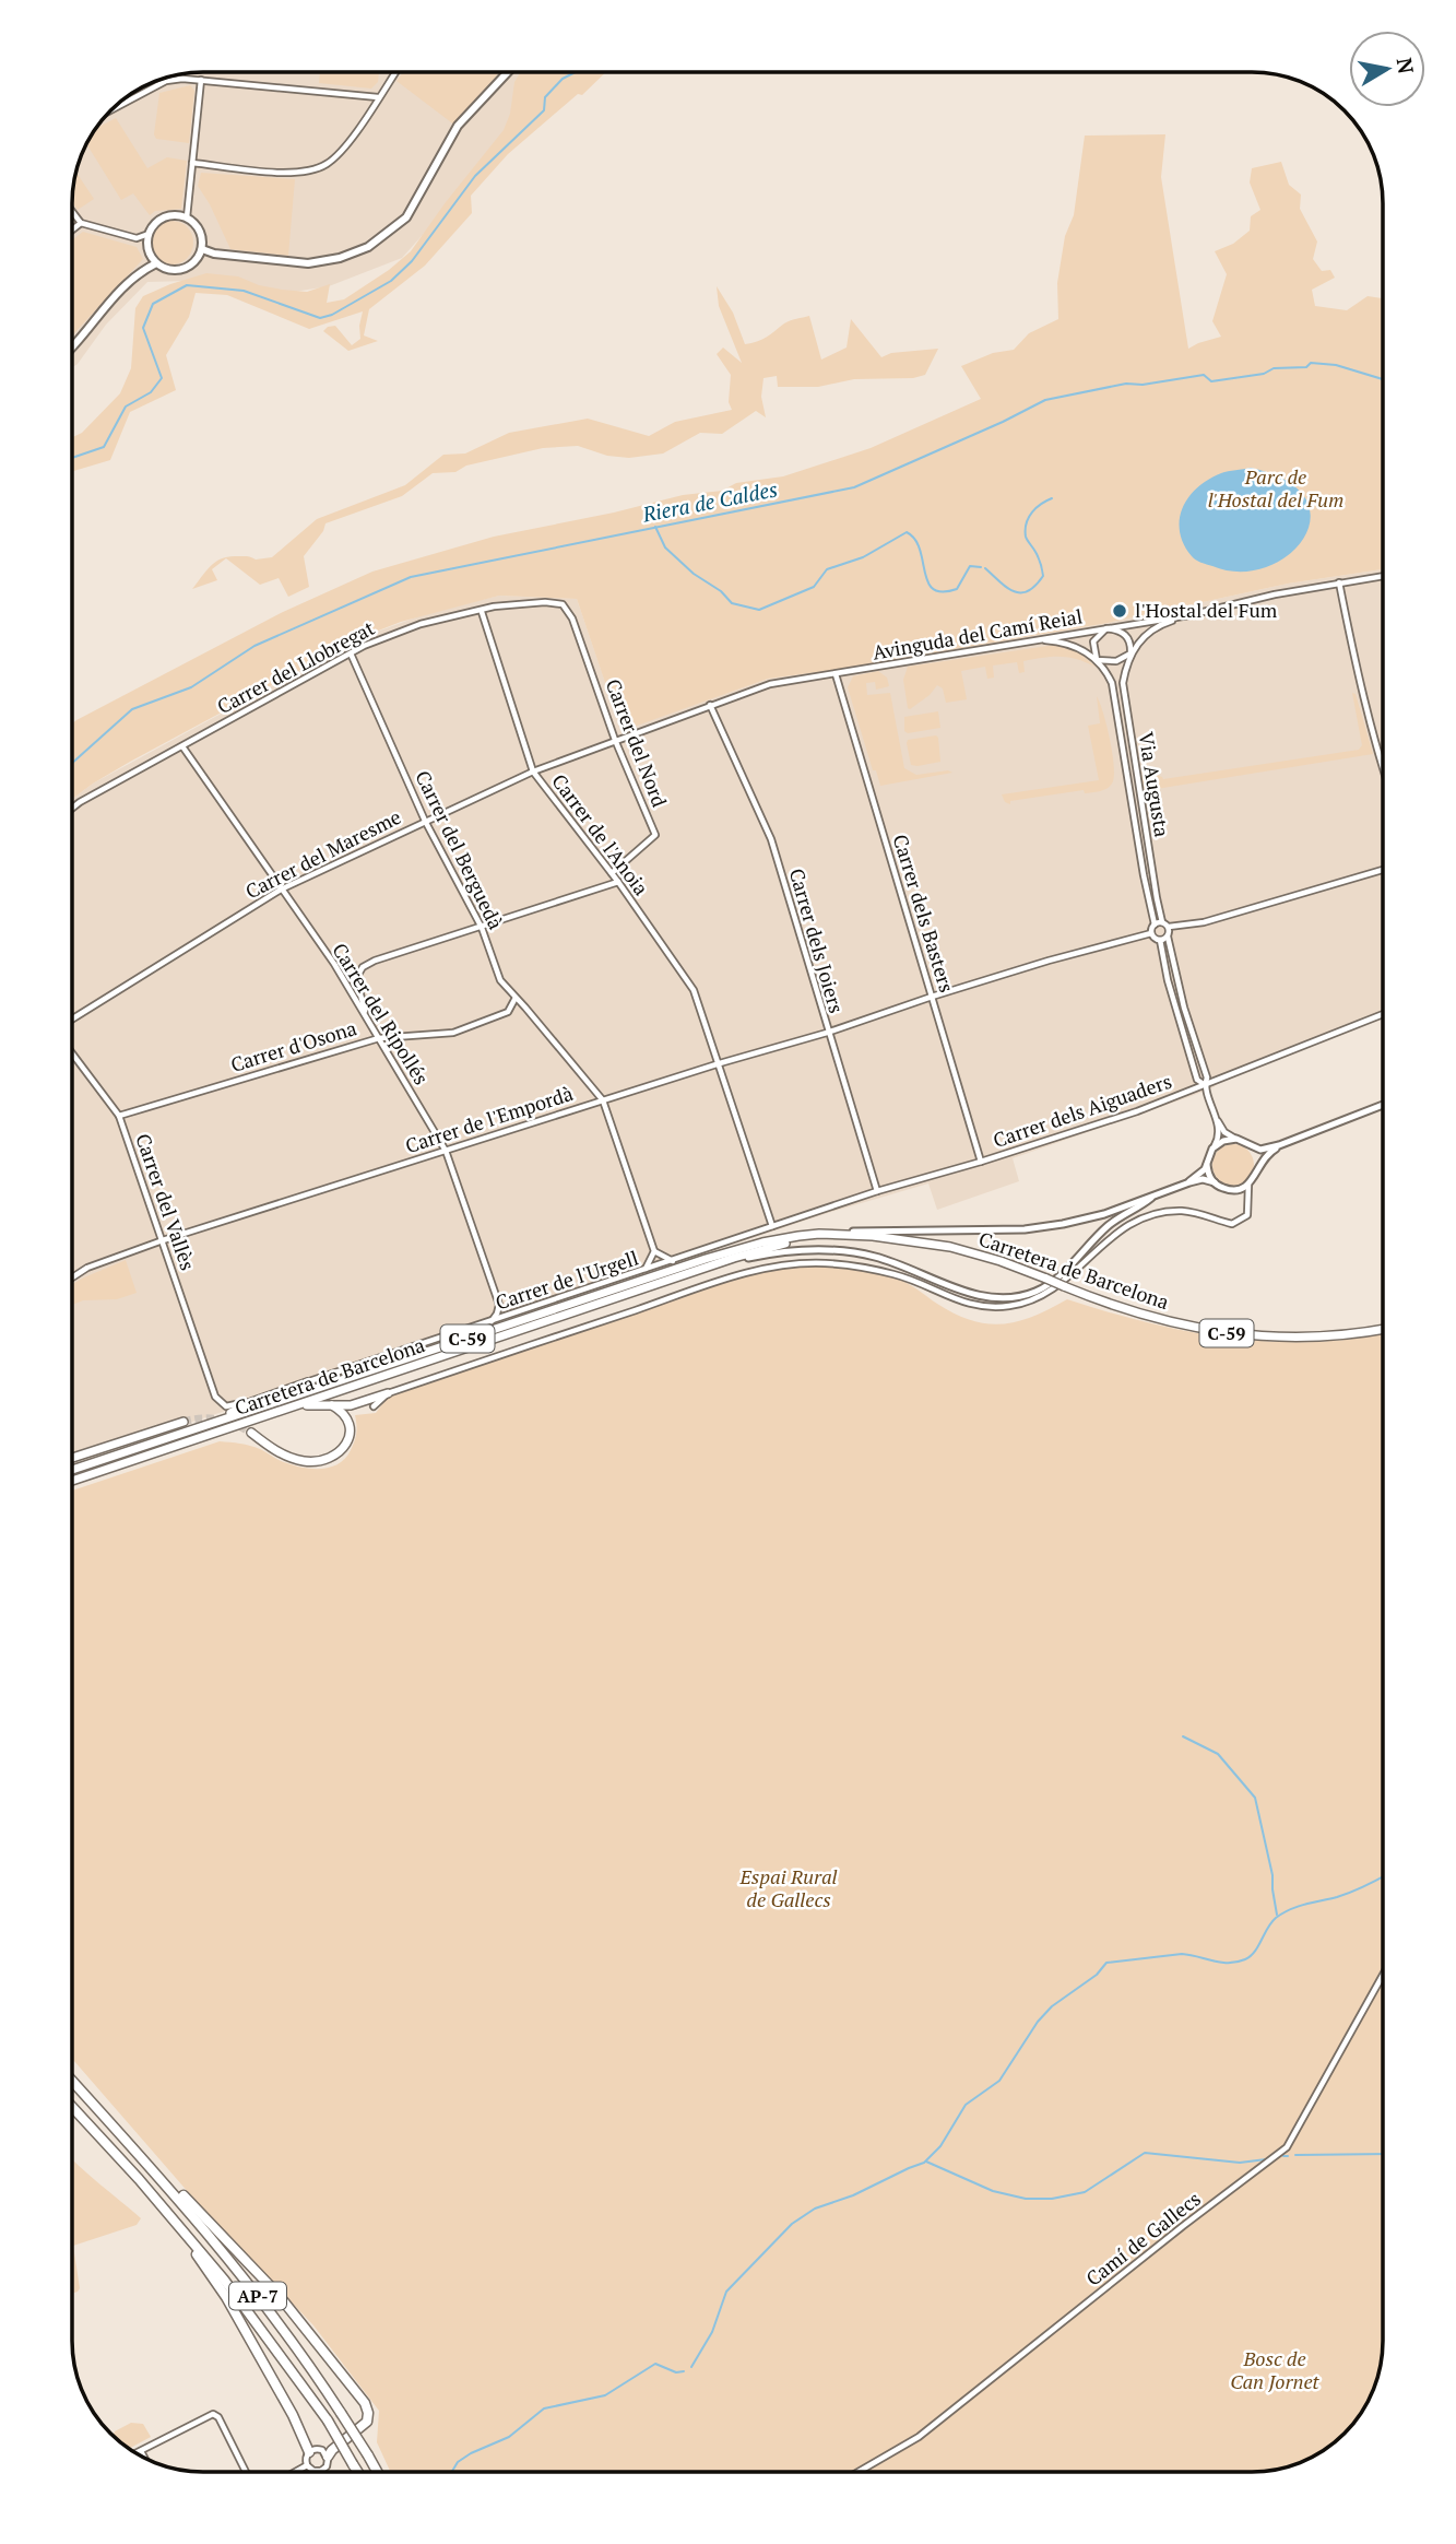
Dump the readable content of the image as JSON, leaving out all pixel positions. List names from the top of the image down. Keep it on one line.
{"streets":{"highway":["Carretera de Barcelona","C-59","AP-7"],"street":["Avinguda del Camí Reial","Carrer del Llobregat","Carrer del Nord","Via Augusta","Carrer de l'Anoia","Carrer del Berguedà","Carrer del Maresme","Carrer dels Basters","Carrer dels Joiers","Carrer del Ripollés","Carrer d'Osona","Carrer dels Aiguaders","Carrer de l'Empordà","Carrer del Vallès","Carrer de l'Urgell","Camí de Gallecs"]},"crossings":[["Avinguda del Camí Reial","Carrer del Nord"],["Avinguda del Camí Reial","Via Augusta"],["Avinguda del Camí Reial","Carrer del Maresme"],["Avinguda del Camí Reial","Carrer dels Basters"],["Avinguda del Camí Reial","Carrer dels Joiers"],["Carrer del Llobregat","Carrer del Nord"],["Carrer del Llobregat","Carrer de l'Anoia"],["Carrer del Llobregat","Carrer del Berguedà"],["Carrer del Llobregat","Carrer del Ripollés"],["Carrer del Nord","Carrer de l'Anoia"],["Carrer del Nord","Carrer del Maresme"],["Via Augusta","Carrer de l'Empordà"],["Carrer de l'Anoia","Carrer del Maresme"],["Carrer de l'Anoia","Carrer de l'Empordà"],["Carrer del Berguedà","Carrer del Maresme"],["Carrer del Berguedà","Carrer d'Osona"],["Carrer del Berguedà","Carrer de l'Empordà"],["Carrer del Maresme","Carrer del Ripollés"],["Carrer dels Basters","Carrer dels Aiguaders"],["Carrer dels Basters","Carrer de l'Empordà"],["Carrer dels Joiers","Carrer dels Aiguaders"],["Carrer dels Joiers","Carrer de l'Empordà"],["Carrer del Ripollés","Carrer d'Osona"],["Carrer del Ripollés","Carrer de l'Empordà"],["Carrer del Ripollés","Carrer de l'Urgell"],["Carrer d'Osona","Carrer del Vallès"],["Carrer dels Aiguaders","Carrer de l'Urgell"],["Carrer de l'Empordà","Carrer del Vallès"],["Carrer del Vallès","Carrer de l'Urgell"]],"water":["Riera de Caldes"],"parks":["Parc de l'Hostal del Fum","Espai Rural de Gallecs","Bosc de Can Jornet"],"places":["l'Hostal del Fum"],"north":"right"}
